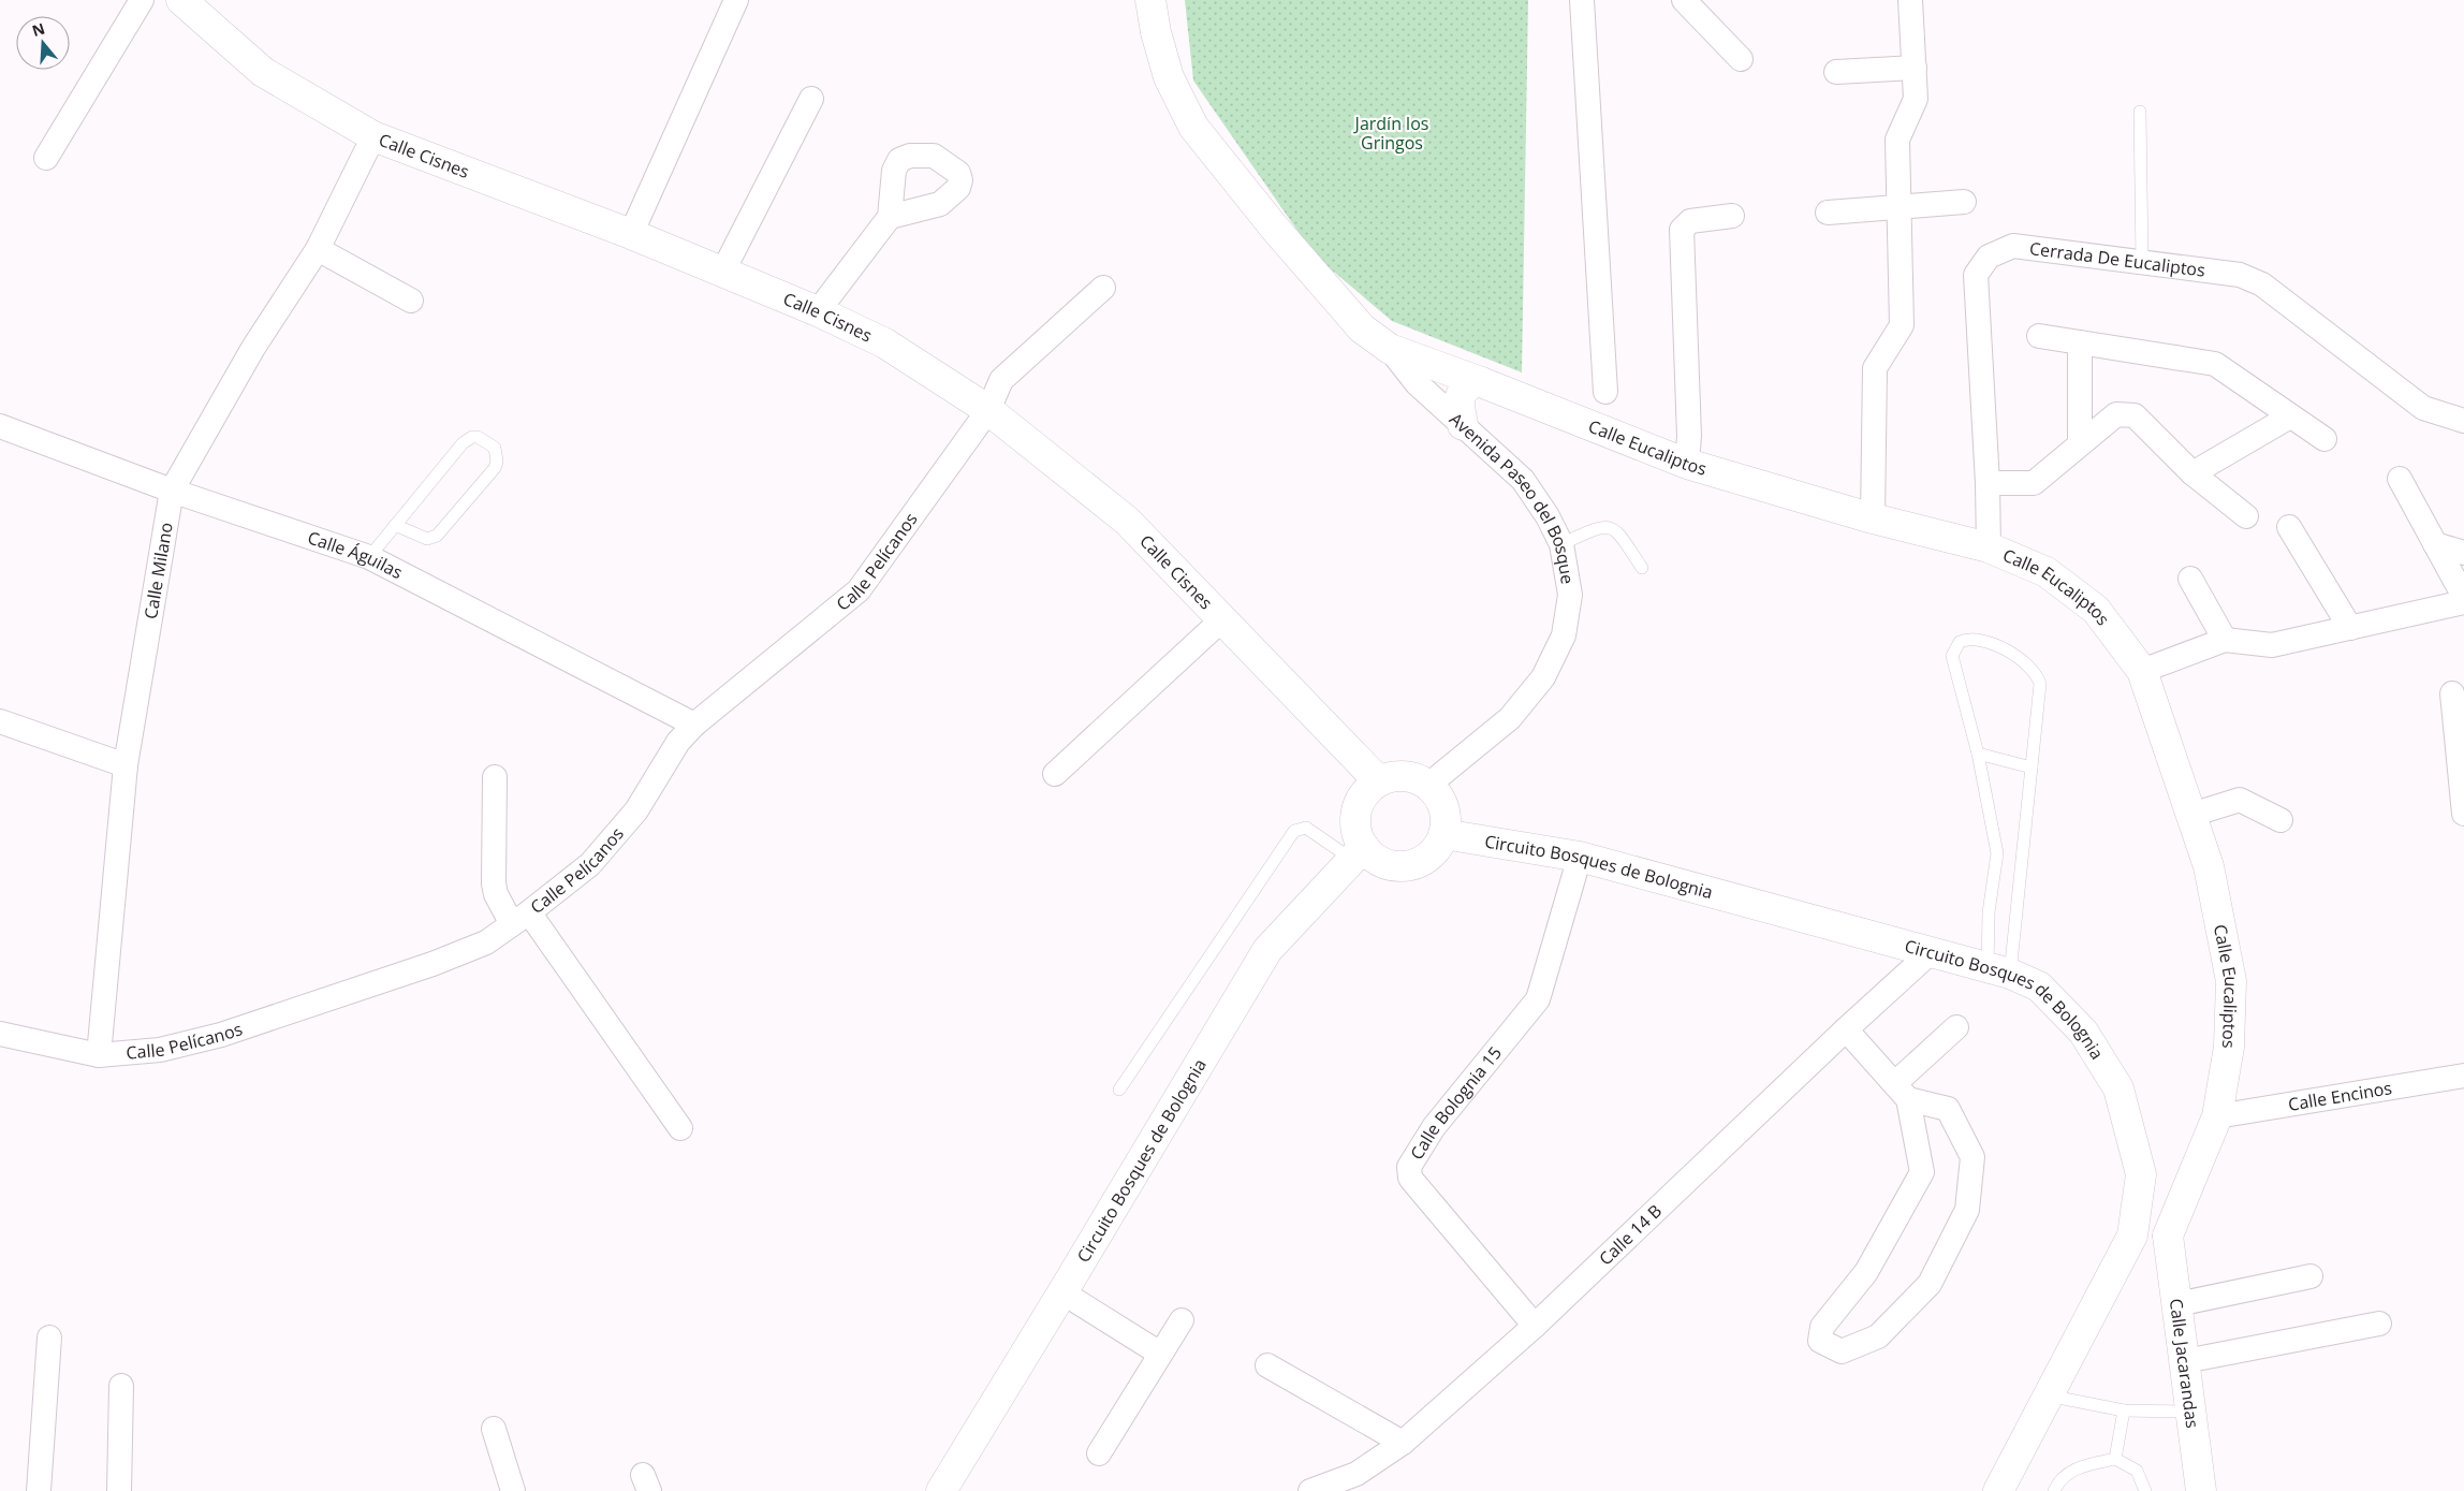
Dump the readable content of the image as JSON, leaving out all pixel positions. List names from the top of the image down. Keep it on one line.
{"streets":{"main road":["Calle Cisnes","Calle Eucaliptos","Avenida Paseo del Bosque","Circuito Bosques de Bolognia","Calle Jacarandas"],"street":["Cerrada De Eucaliptos","Calle Águilas","Calle Pelícanos","Calle Milano","Calle Encinos","Calle Bolognia 15","Calle 14 B"]},"crossings":[["Calle Cisnes","Avenida Paseo del Bosque"],["Calle Cisnes","Calle Pelícanos"],["Calle Cisnes","Calle Milano"],["Calle Cisnes","Circuito Bosques de Bolognia"],["Cerrada De Eucaliptos","Calle Eucaliptos"],["Calle Eucaliptos","Avenida Paseo del Bosque"],["Calle Eucaliptos","Calle Encinos"],["Calle Eucaliptos","Calle Jacarandas"],["Avenida Paseo del Bosque","Circuito Bosques de Bolognia"],["Calle Águilas","Calle Pelícanos"],["Calle Águilas","Calle Milano"],["Calle Pelícanos","Calle Milano"],["Circuito Bosques de Bolognia","Calle Bolognia 15"],["Circuito Bosques de Bolognia","Calle 14 B"],["Calle Bolognia 15","Calle 14 B"]],"parks":["Jardín los Gringos"],"north":"top"}
